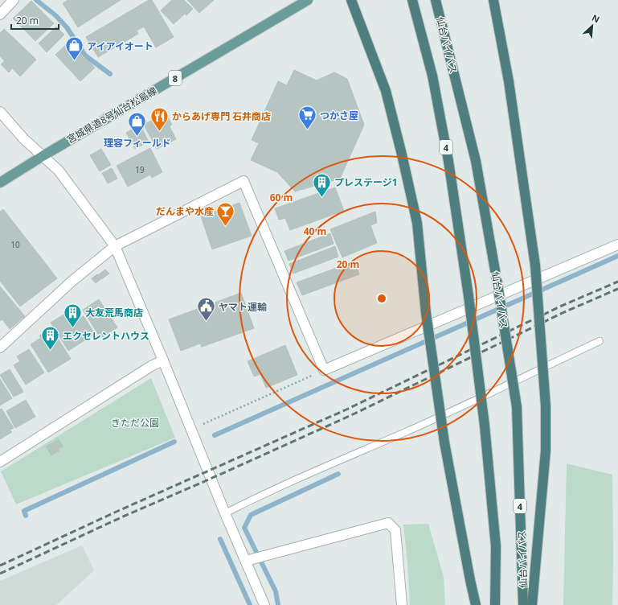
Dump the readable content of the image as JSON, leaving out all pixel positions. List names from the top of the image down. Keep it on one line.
{"streets":{"highway":["仙台バイパス","4"],"main road":["8","宮城県道8号仙台松島線"]},"parks":["きただ公園"],"places":{"shop":["アイアイオート","理容フィールド"],"supermarket":["つかさ屋"],"restaurant":["からあげ専門 石井商店"],"building":["プレステージ1","大友荒馬商店","エクセレントハウス"],"bar":["だんまや水産"],"public building":["ヤマト運輸"]},"house_numbers":["19","10"],"scale_bar":"20 m","north":"top right","rings":["60 m","40 m","20 m"]}
